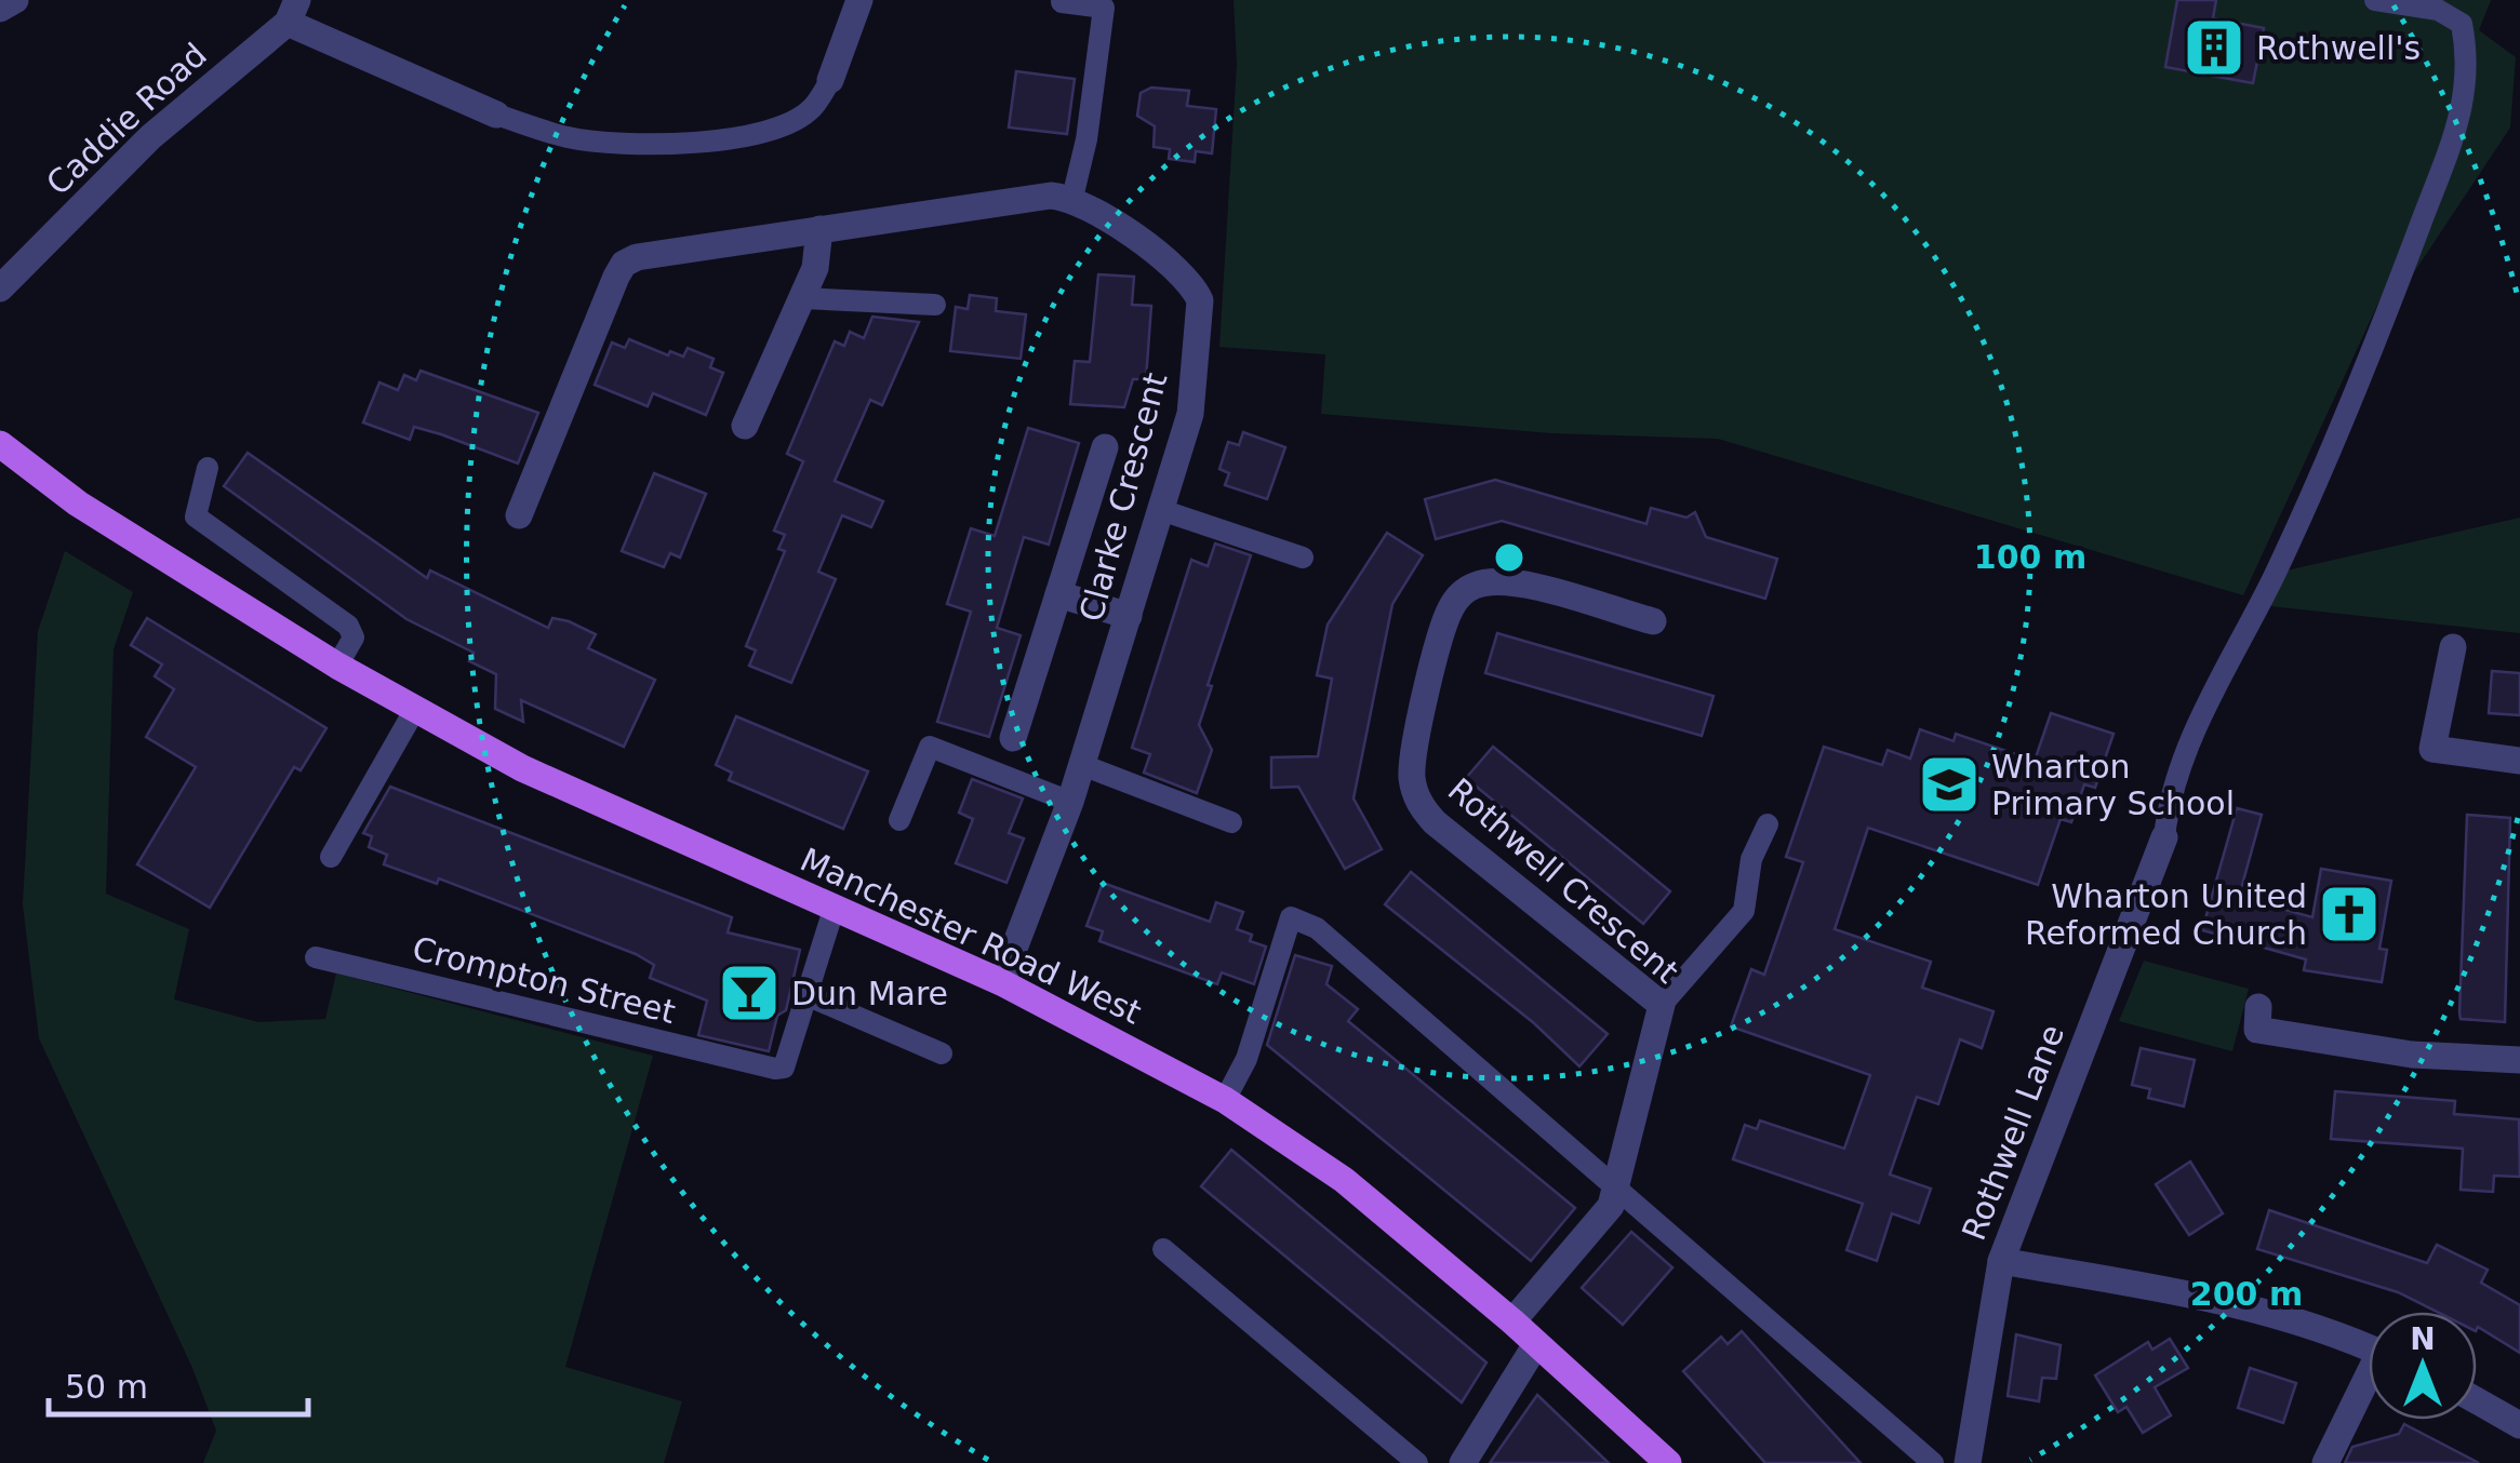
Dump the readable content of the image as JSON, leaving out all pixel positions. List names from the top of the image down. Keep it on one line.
{"streets":{"main road":["Manchester Road West"],"street":["Caddie Road","Clarke Crescent","Rothwell Crescent","Rothwell Lane"],"lane":["Crompton Street"]},"crossings":[["Clarke Crescent","Manchester Road West"],["Rothwell Crescent","Manchester Road West"],["Manchester Road West","Crompton Street"]],"places":{"building":["Rothwell's"],"school or university":["Wharton Primary School"],"church":["Wharton United Reformed Church"],"bar":["Dun Mare"]},"scale_bar":"50 m","north":"top","rings":["100 m","200 m"]}
